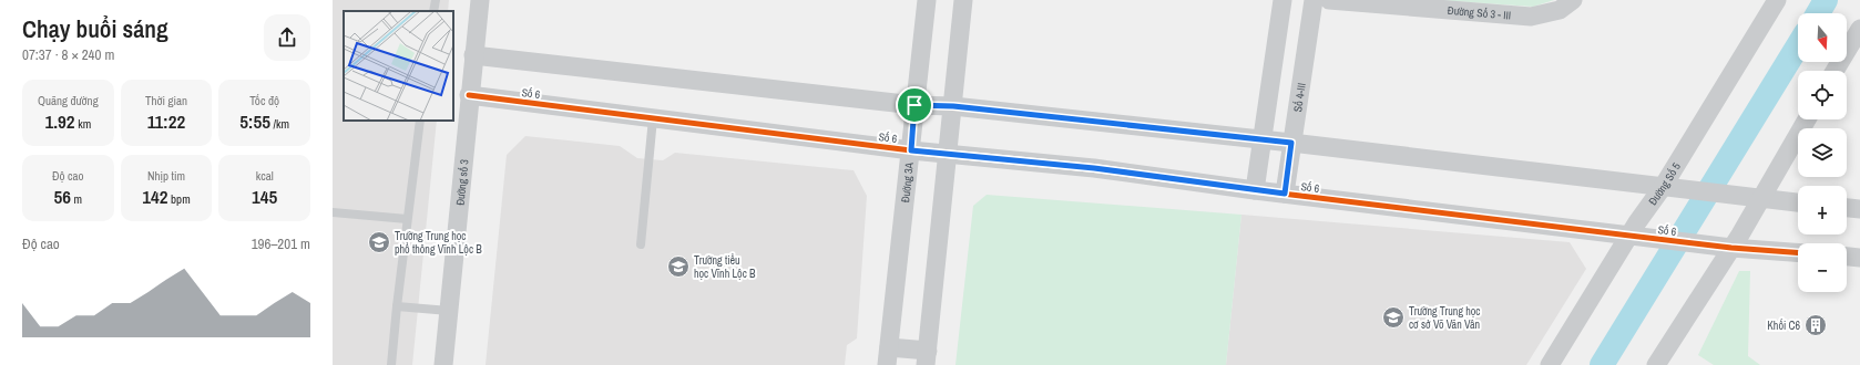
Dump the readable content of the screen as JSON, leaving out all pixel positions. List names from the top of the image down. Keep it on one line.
{"streets":{"street":["Đường Số 3 - III","Số 6","Số 4-III","Đường số 3","Đường 3A","Đường Số 5"]},"crossings":[["Số 6","Số 4-III"],["Số 6","Đường số 3"],["Số 6","Đường 3A"],["Số 6","Đường Số 5"]],"places":{"school or university":["Trường Trung học phổ thông Vĩnh Lộc B","Trường tiểu học Vĩnh Lộc B","Trường Trung học cơ sở Võ Văn Vân"],"building":["Khối C6"]},"north":"bottom","page":{"heading":["Chạy buổi sáng","07:37 · 8 × 240 m"],"map_buttons":["+","−"],"stats":[["Quãng đường","1.92 km"],["Thời gian","11:22"],["Tốc độ","5:55 /km"],["Độ cao","56 m"],["Nhịp tim","142 bpm"],["kcal","145"]],"chart":["Độ cao","196–201 m"]}}
